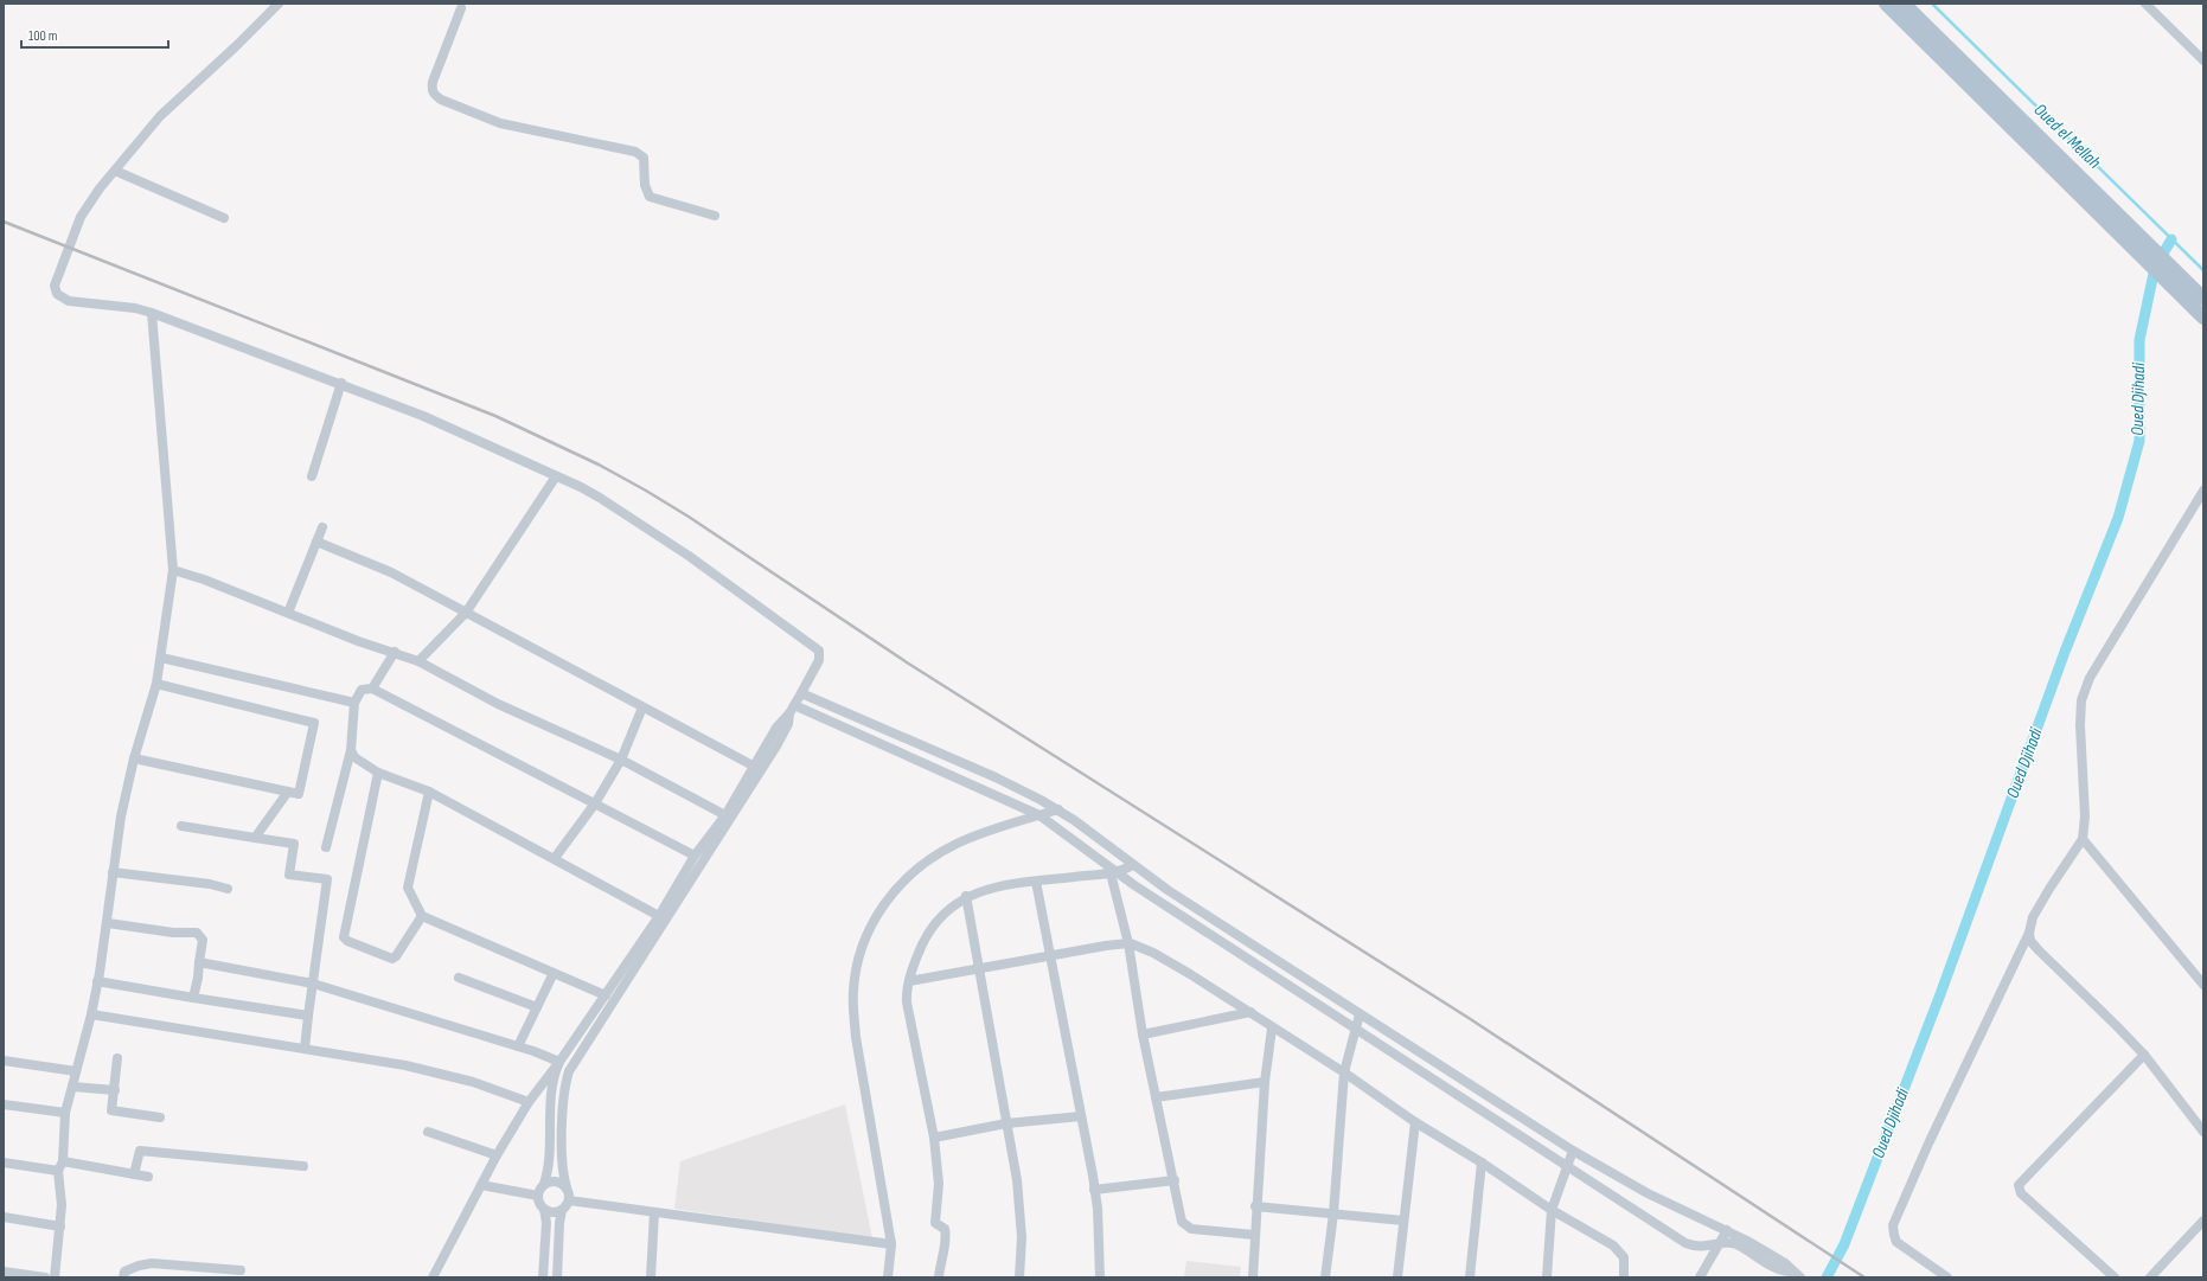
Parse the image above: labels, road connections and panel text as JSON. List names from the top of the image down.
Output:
{
  "water": ["Oued el Mellah", "Oued Djihadi"],
  "scale_bar": "100 m"
}
